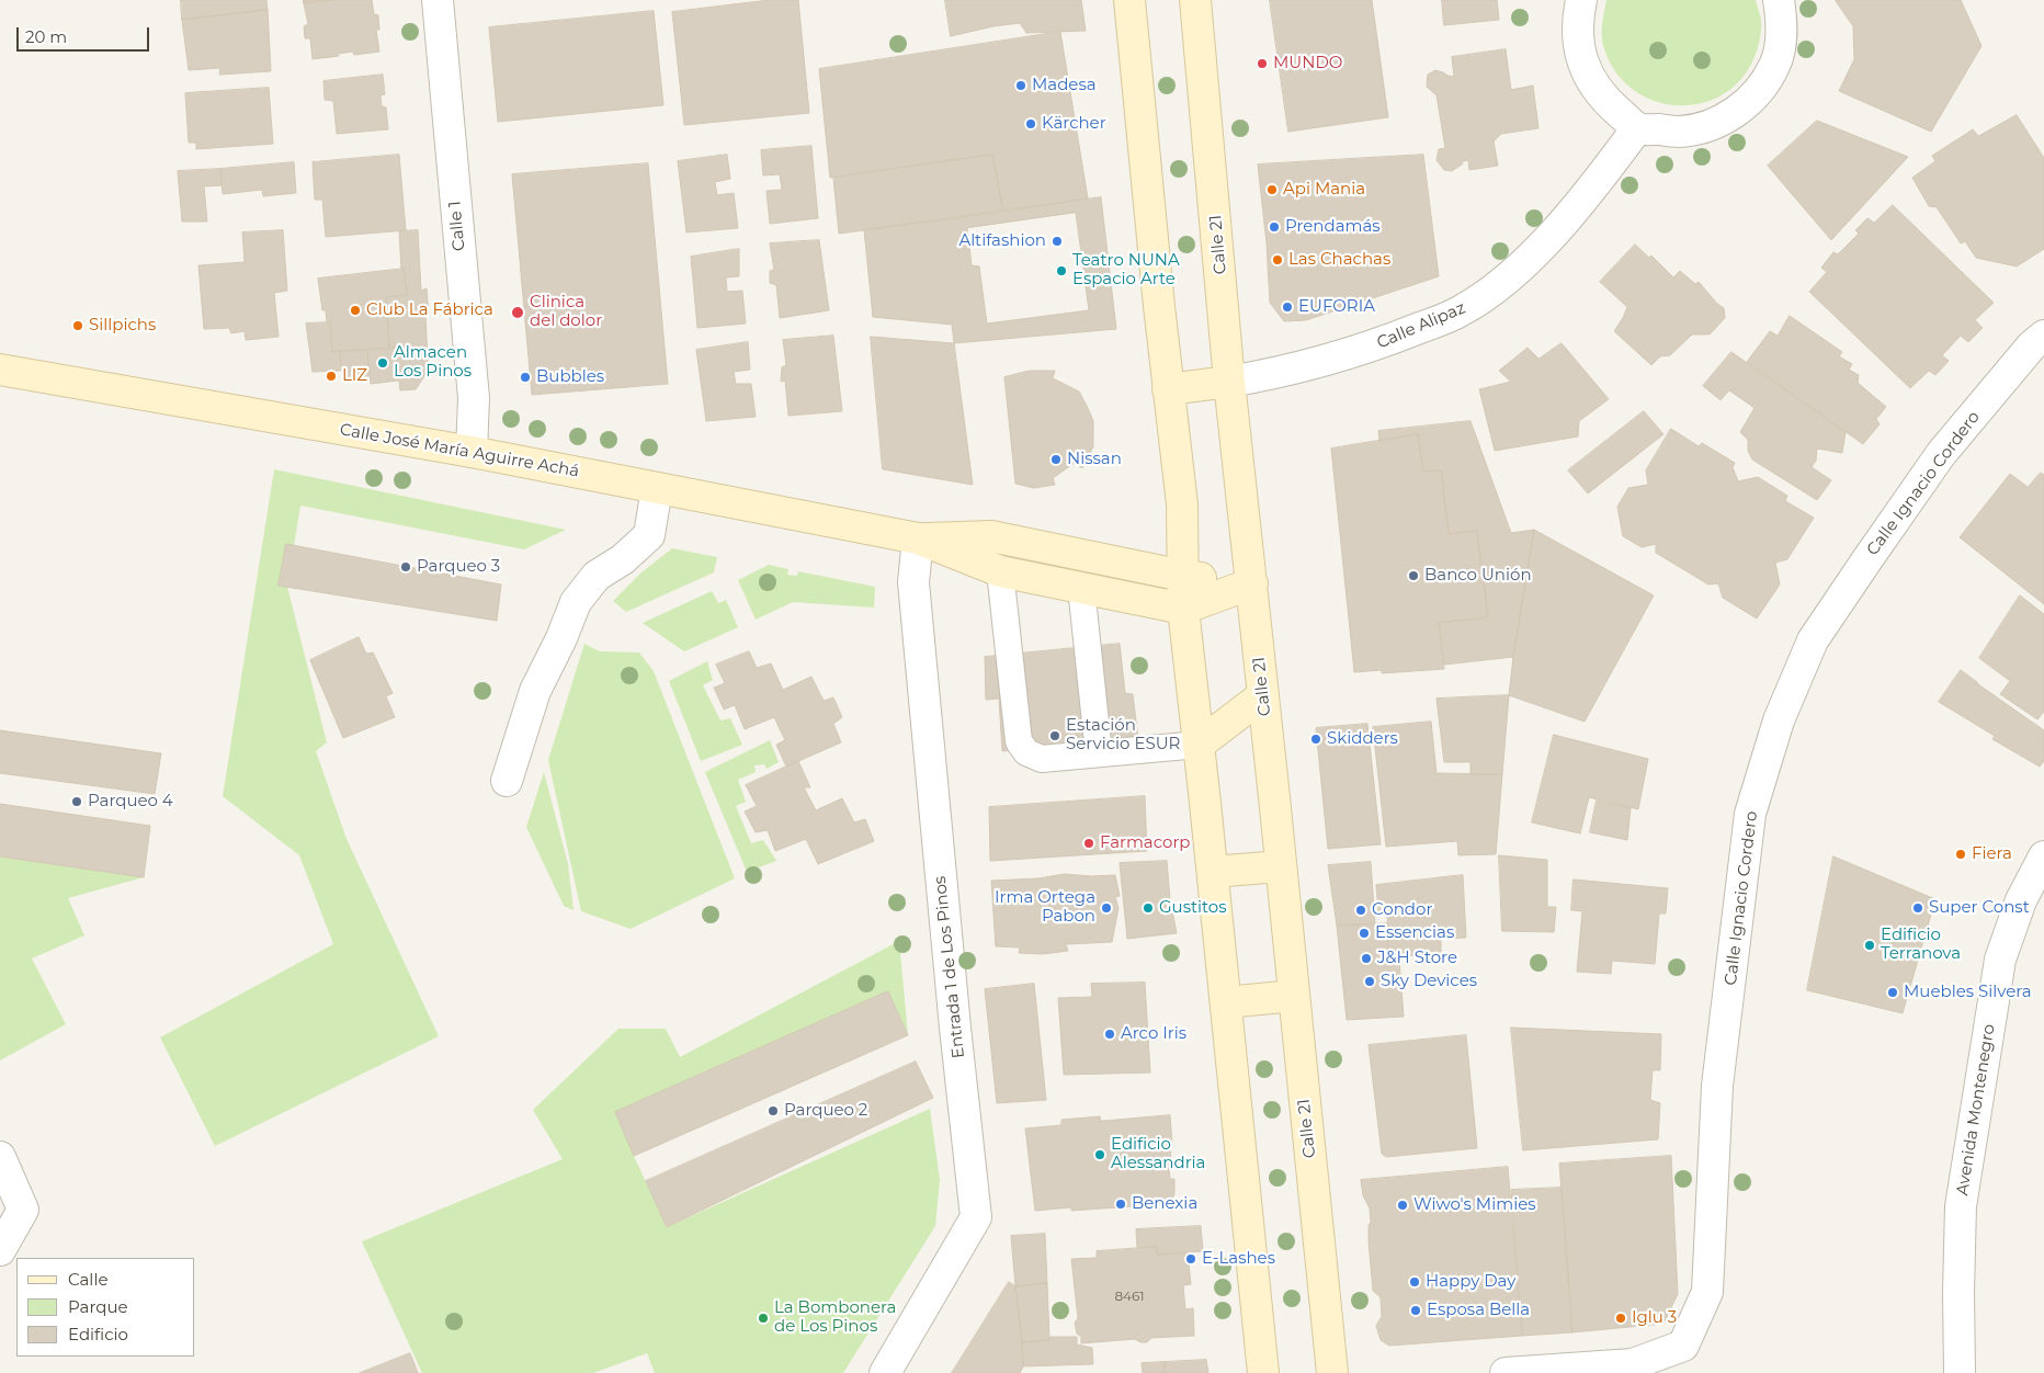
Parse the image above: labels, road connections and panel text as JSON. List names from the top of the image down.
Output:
{
  "streets": {
    "main road": ["Calle 21", "Calle José María Aguirre Achá"],
    "street": [
      "Calle 1",
      "Calle Alipaz",
      "Calle Ignacio Cordero",
      "Entrada 1 de Los Pinos",
      "Avenida Montenegro"
    ]
  },
  "crossings": [
    ["Calle 1", "Calle José María Aguirre Achá"],
    ["Calle 21", "Calle Alipaz"],
    ["Calle 21", "Calle José María Aguirre Achá"],
    ["Calle José María Aguirre Achá", "Entrada 1 de Los Pinos"]
  ],
  "places": [
    "MUNDO",
    "Madesa",
    "Kärcher",
    "Api Mania",
    "Prendamás",
    "Altifashion",
    "Las Chachas",
    "Teatro NUNA Espacio Arte",
    "EUFORIA",
    "Club La Fábrica",
    "Clinica del dolor",
    "Sillpichs",
    "Almacen Los Pinos",
    "LIZ",
    "Bubbles",
    "Nissan",
    "Parqueo 3",
    "Banco Unión",
    "Estación Servicio ESUR",
    "Skidders",
    "Parqueo 4",
    "Farmacorp",
    "Fiera",
    "Irma Ortega Pabon",
    "Gustitos",
    "Super Const",
    "Condor",
    "Essencias",
    "Edificio Terranova",
    "J&H Store",
    "Sky Devices",
    "Muebles Silvera",
    "Arco Iris",
    "Parqueo 2",
    "Edificio Alessandria",
    "Benexia",
    "Wiwo's Mimies",
    "E-Lashes",
    "Happy Day",
    "Esposa Bella",
    "La Bombonera de Los Pinos",
    "Iglu 3"
  ],
  "house_numbers": ["8461"],
  "legend": ["Calle", "Parque", "Edificio"],
  "scale_bar": "20 m"
}
